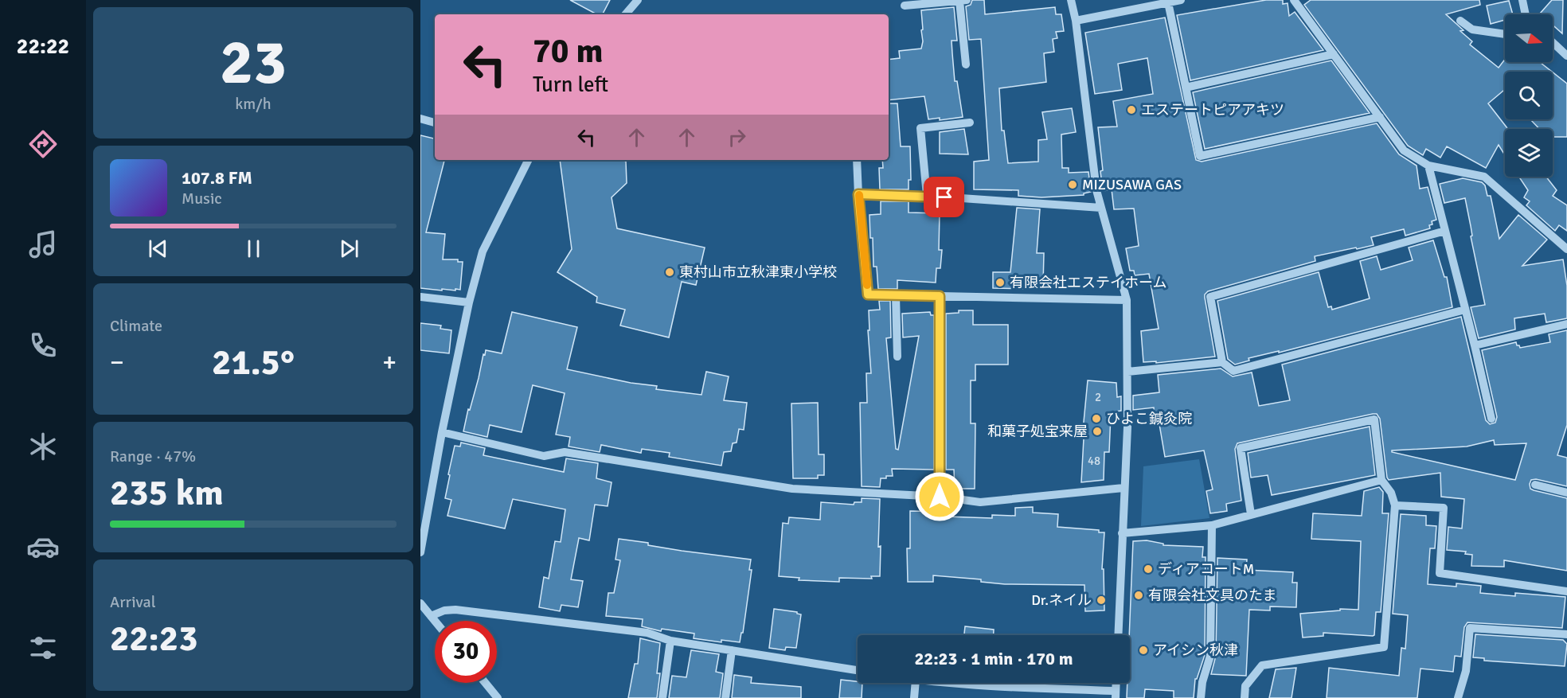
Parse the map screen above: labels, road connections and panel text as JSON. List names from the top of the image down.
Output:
{
  "places": [
    "エステートピアアキツ",
    "MIZUSAWA GAS",
    "東村山市立秋津東小学校",
    "有限会社エステイホーム",
    "ひよこ鍼灸院",
    "和菓子処宝来屋",
    "ディアコートM",
    "有限会社文具のたま",
    "Dr.ネイル",
    "アイシン秋津"
  ],
  "house_numbers": ["2", "48"],
  "north": "right",
  "page": {
    "tabs": "22:22",
    "tile": [
      ["23", "km/h"],
      "Climate",
      ["Range · 47%", "235 km"],
      ["Arrival", "22:23"]
    ],
    "turn": ["70 m", "Turn left"],
    "song": ["107.8 FM", "Music"],
    "heat": ["−", "21.5°", "+"],
    "limit": "30",
    "trip": "22:23 · 1 min · 170 m"
  }
}
